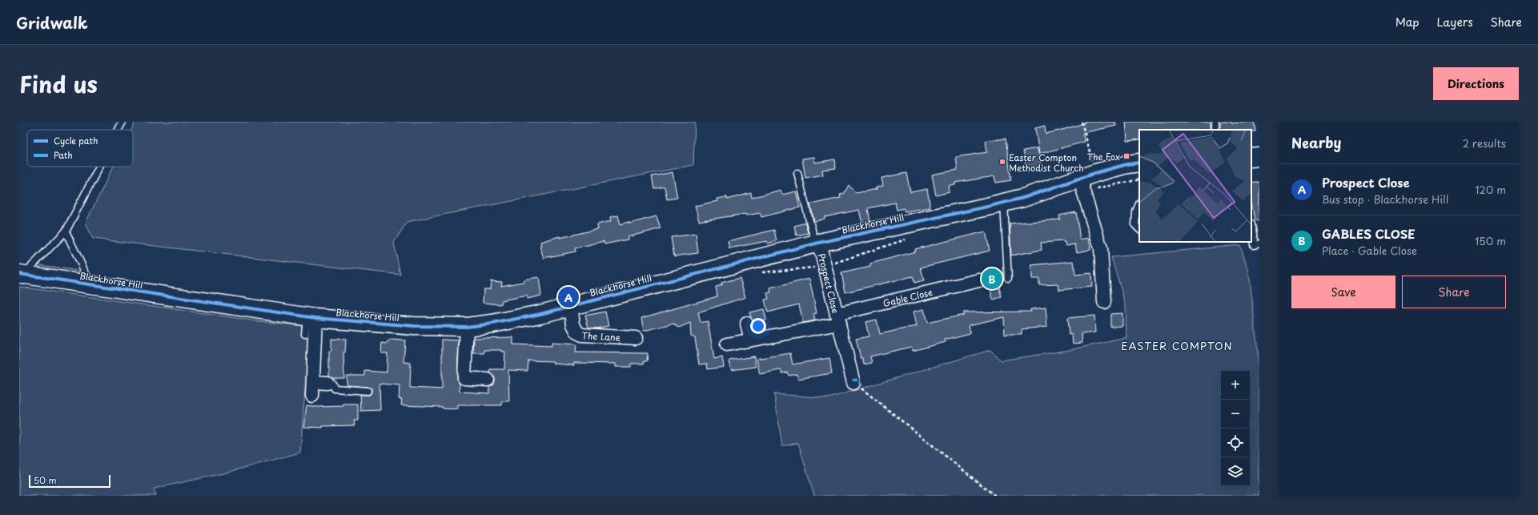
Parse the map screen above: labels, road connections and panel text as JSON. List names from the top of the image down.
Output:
{
  "streets": {
    "main road": ["Blackhorse Hill"],
    "street": ["Prospect Close", "Gable Close", "The Lane"]
  },
  "crossings": [
    ["Blackhorse Hill", "Prospect Close"],
    ["Blackhorse Hill", "The Lane"],
    ["Prospect Close", "Gable Close"]
  ],
  "districts": ["EASTER COMPTON"],
  "places": {
    "transit": ["The Fox"],
    "other": ["Easter Compton Methodist Church"]
  },
  "legend": ["Cycle path", "Path"],
  "scale_bar": "50 m",
  "page": {
    "header": "Gridwalk",
    "nav": ["Map", "Layers", "Share"],
    "title": "Find us",
    "buttons": [
      "Directions",
      ["Save", "Share"]
    ],
    "heading": ["Nearby", "2 results"],
    "list": [
      {
        "mark": "A",
        "name": "Prospect Close",
        "note": "Bus stop · Blackhorse Hill",
        "value": "120 m"
      },
      {
        "mark": "B",
        "name": "GABLES CLOSE",
        "note": "Place · Gable Close",
        "value": "150 m"
      }
    ],
    "pins": ["B", "A"],
    "map_buttons": ["+", "−"],
    "scale": "50 m"
  }
}
